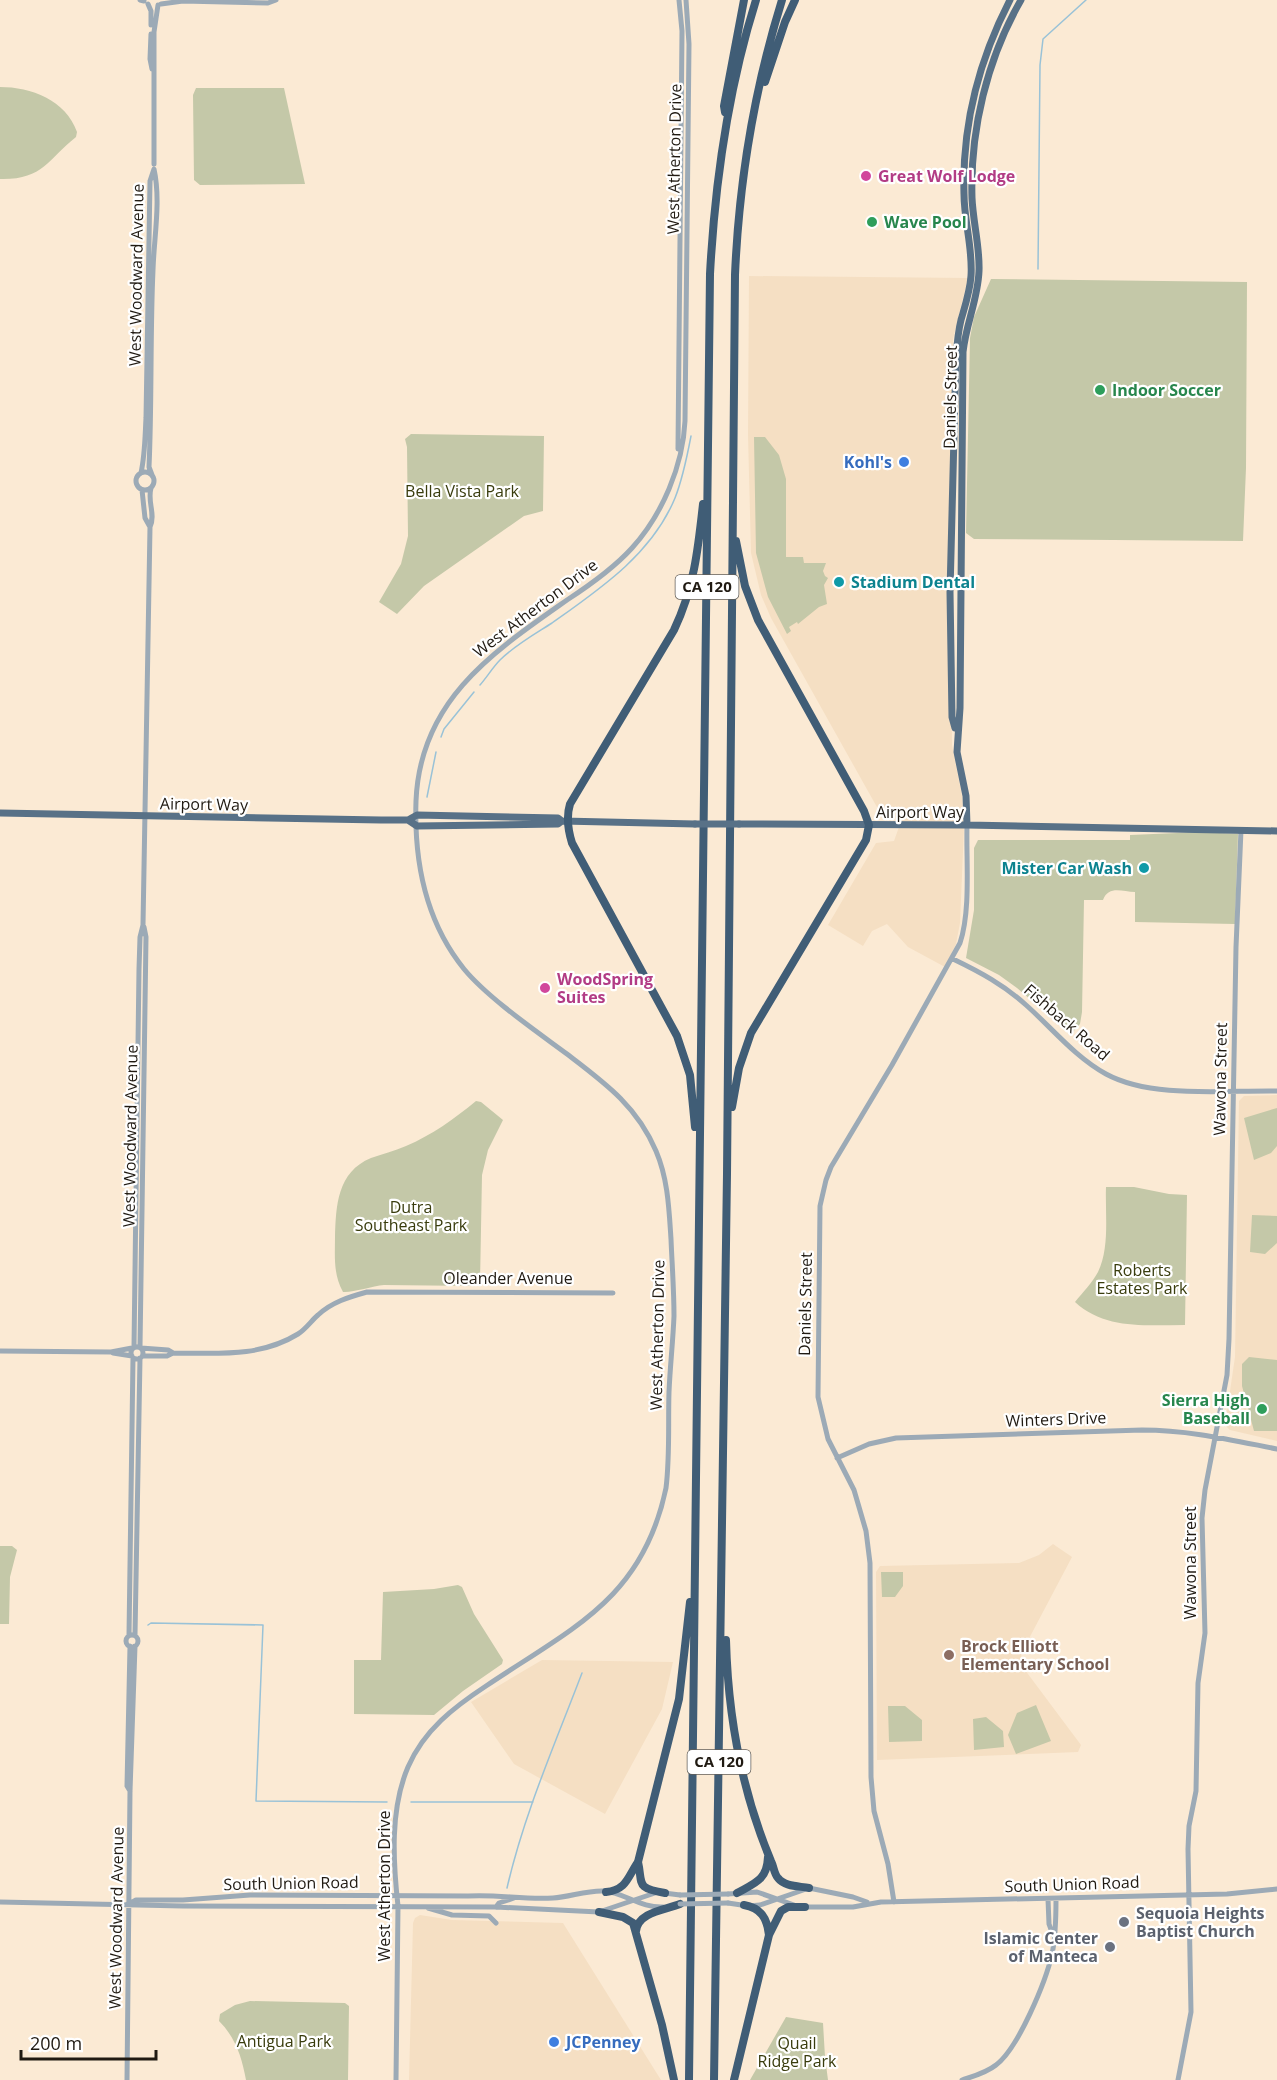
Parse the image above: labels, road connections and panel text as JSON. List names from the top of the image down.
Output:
{
  "streets": {
    "highway": ["CA 120"],
    "main road": ["Daniels Street", "Airport Way"],
    "street": [
      "West Atherton Drive",
      "West Woodward Avenue",
      "Fishback Road",
      "Wawona Street",
      "Oleander Avenue",
      "Winters Drive",
      "South Union Road"
    ]
  },
  "crossings": [
    ["West Atherton Drive", "Airport Way"],
    ["West Atherton Drive", "South Union Road"],
    ["West Woodward Avenue", "Airport Way"],
    ["West Woodward Avenue", "South Union Road"],
    ["Daniels Street", "Airport Way"],
    ["Daniels Street", "Fishback Road"],
    ["Daniels Street", "Winters Drive"],
    ["Daniels Street", "South Union Road"],
    ["Airport Way", "Wawona Street"],
    ["Fishback Road", "Wawona Street"],
    ["Wawona Street", "Winters Drive"],
    ["Wawona Street", "South Union Road"]
  ],
  "parks": [
    "Bella Vista Park",
    "Dutra Southeast Park",
    "Roberts Estates Park",
    "Antigua Park",
    "Quail Ridge Park"
  ],
  "places": [
    "Great Wolf Lodge",
    "Wave Pool",
    "Indoor Soccer",
    "Kohl's",
    "Stadium Dental",
    "Mister Car Wash",
    "WoodSpring Suites",
    "Sierra High Baseball",
    "Brock Elliott Elementary School",
    "Sequoia Heights Baptist Church",
    "Islamic Center of Manteca",
    "JCPenney"
  ],
  "scale_bar": "200 m"
}
